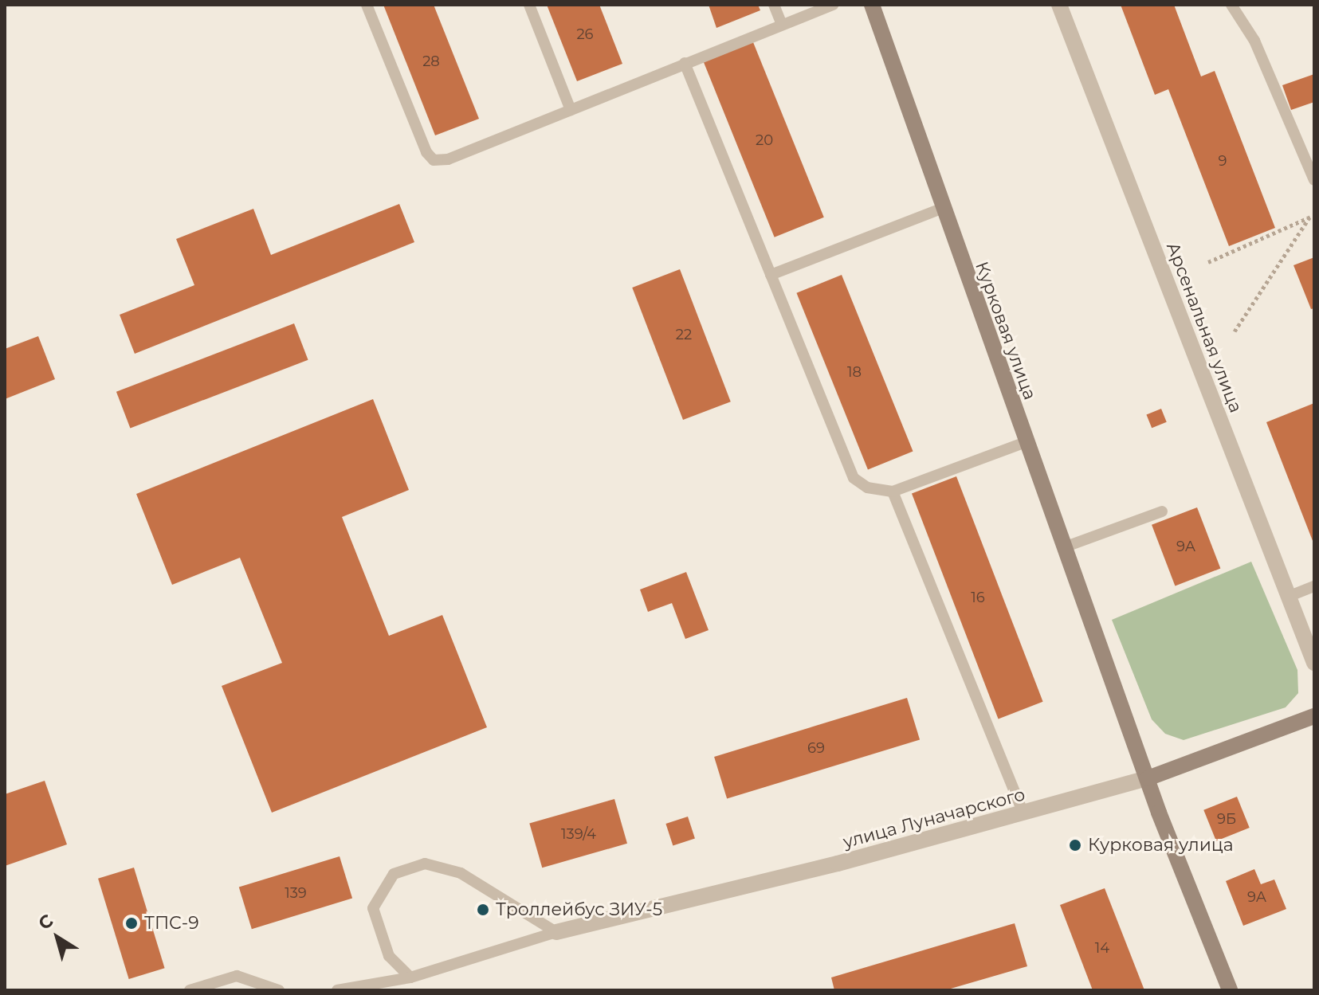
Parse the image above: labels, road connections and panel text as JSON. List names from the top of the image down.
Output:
{
  "streets": {
    "street": ["Арсенальная улица", "Курковая улица", "улица Луначарского"]
  },
  "crossings": [
    ["Курковая улица", "улица Луначарского"]
  ],
  "places": ["Курковая улица", "Троллейбус ЗИУ-5", "ТПС-9"],
  "house_numbers": [
    "26",
    "28",
    "20",
    "9",
    "22",
    "18",
    "9А",
    "16",
    "69",
    "9Б",
    "139/4",
    "139",
    "9А",
    "14"
  ],
  "north": "top left"
}
